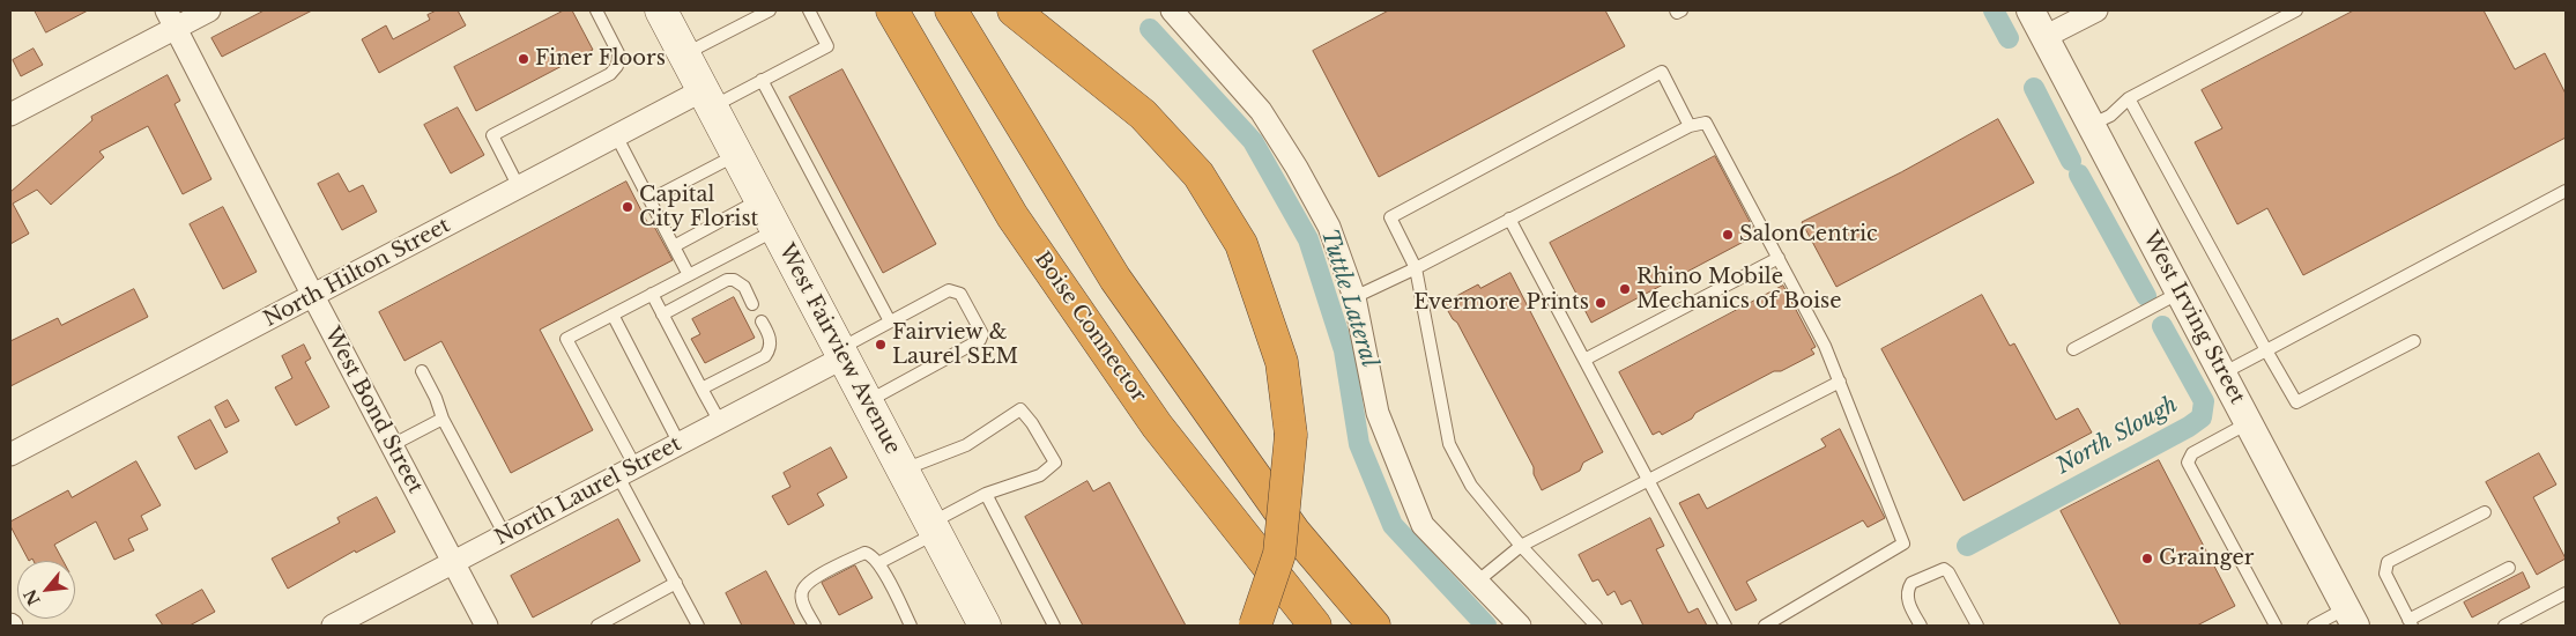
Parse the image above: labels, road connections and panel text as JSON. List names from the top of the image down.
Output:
{
  "streets": {
    "highway": ["Boise Connector"],
    "main road": ["West Fairview Avenue"],
    "street": [
      "North Hilton Street",
      "West Irving Street",
      "West Bond Street",
      "North Laurel Street"
    ]
  },
  "crossings": [
    ["North Hilton Street", "West Fairview Avenue"],
    ["North Hilton Street", "West Bond Street"],
    ["West Fairview Avenue", "North Laurel Street"],
    ["West Bond Street", "North Laurel Street"]
  ],
  "water": ["Tuttle Lateral", "North Slough"],
  "places": [
    "Finer Floors",
    "Capital City Florist",
    "SalonCentric",
    "Rhino Mobile Mechanics of Boise",
    "Evermore Prints",
    "Fairview & Laurel SEM",
    "Grainger"
  ],
  "north": "bottom left"
}
